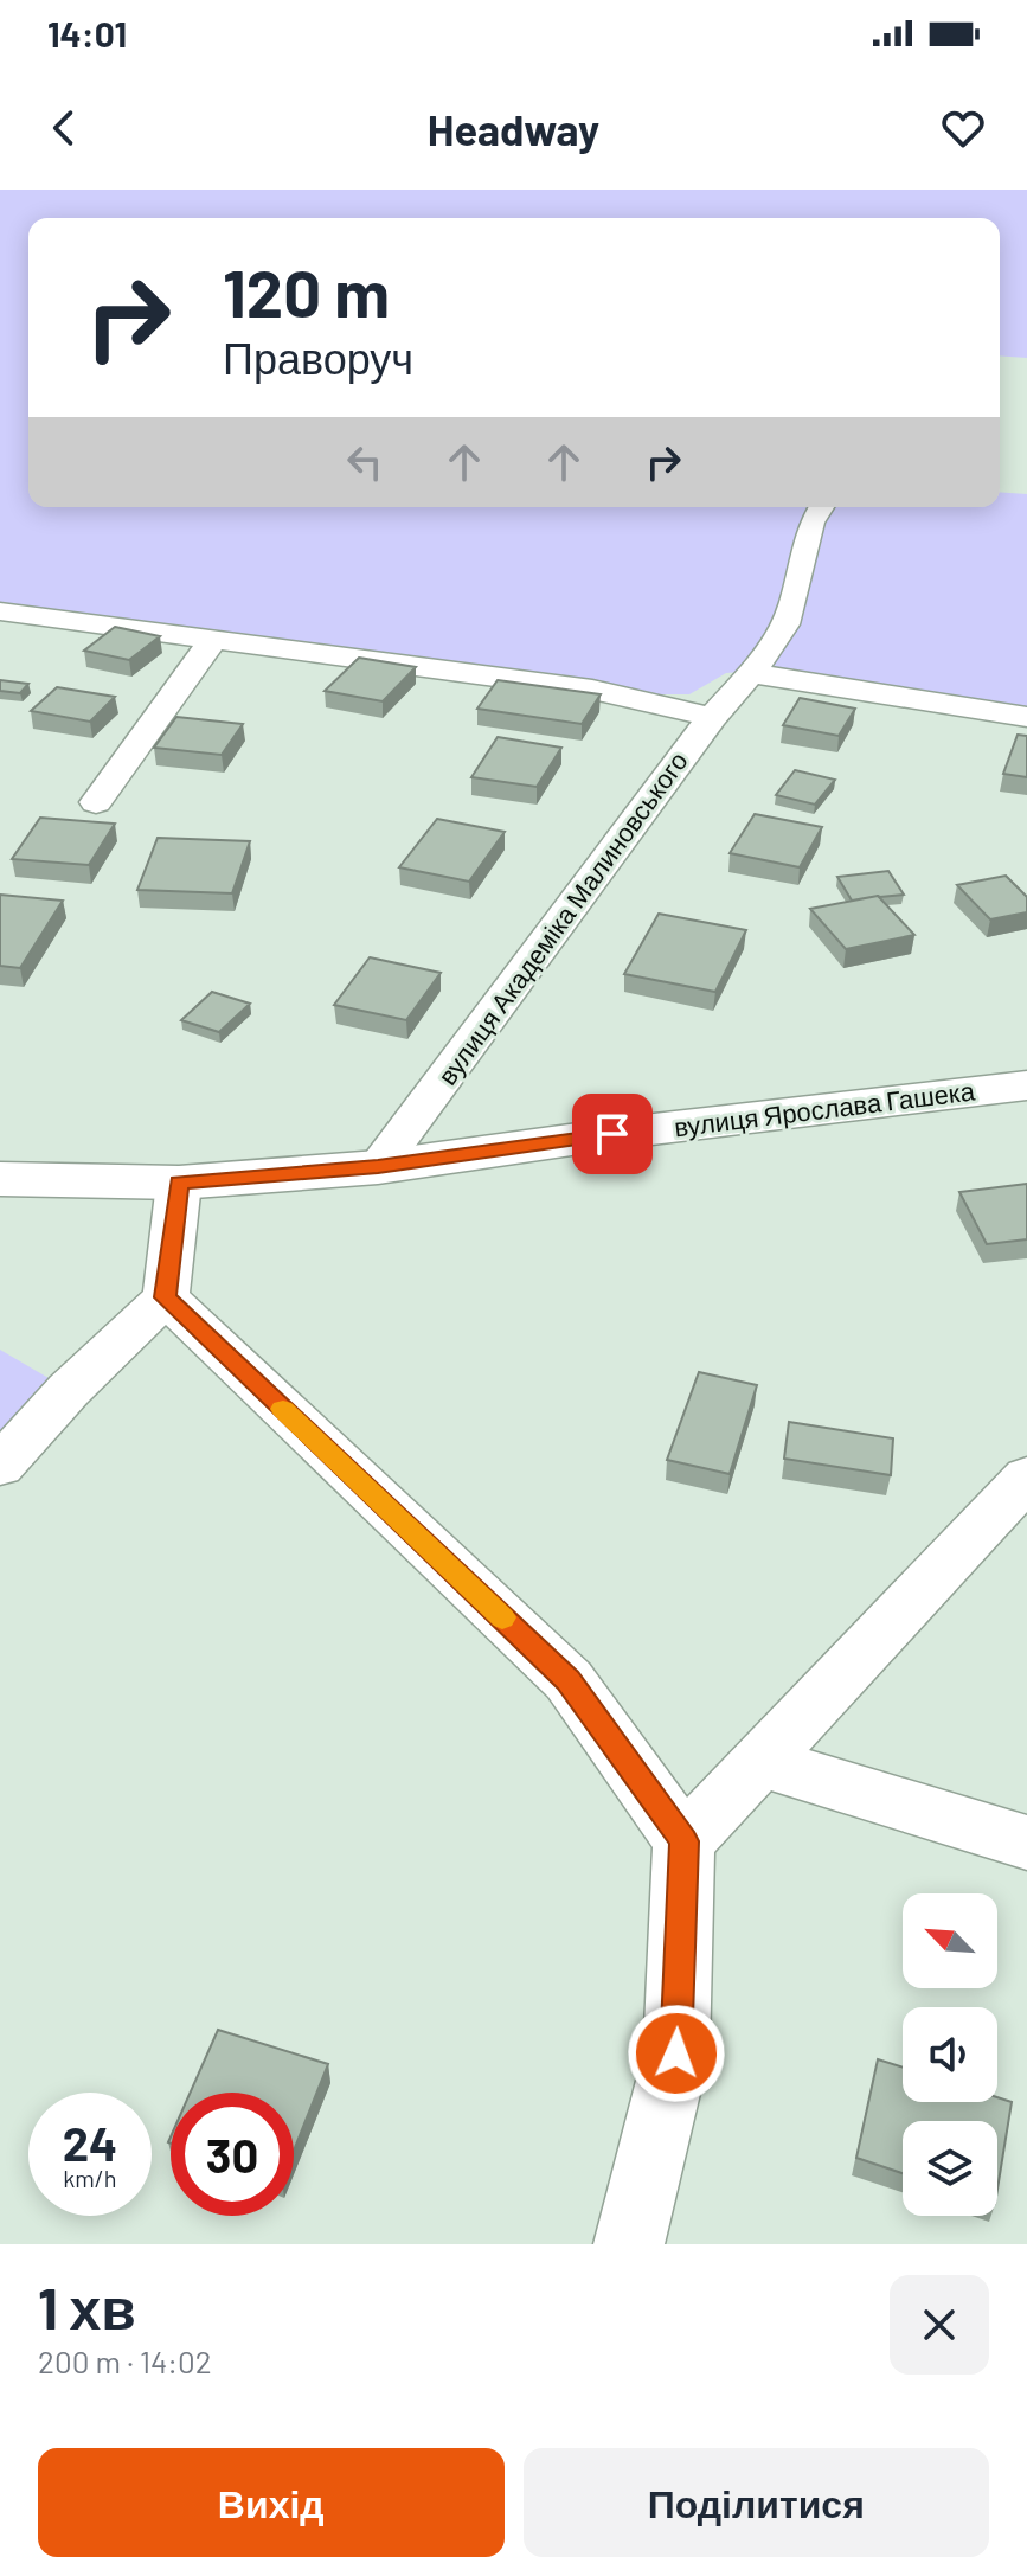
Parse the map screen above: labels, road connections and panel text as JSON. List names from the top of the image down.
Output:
{
  "streets": {
    "main road": ["вулиця Ярослава Гашека"],
    "street": ["вулиця Академіка Малиновського"]
  },
  "crossings": [
    ["вулиця Академіка Малиновського", "вулиця Ярослава Гашека"]
  ],
  "north": "top left",
  "page": {
    "status": "14:01",
    "header": "Headway",
    "turn": ["120 m", "Праворуч"],
    "speed": "24 km/h",
    "limit": "30",
    "heading": ["1 хв", "200 m · 14:02"],
    "buttons": ["Вихід", "Поділитися"]
  }
}
